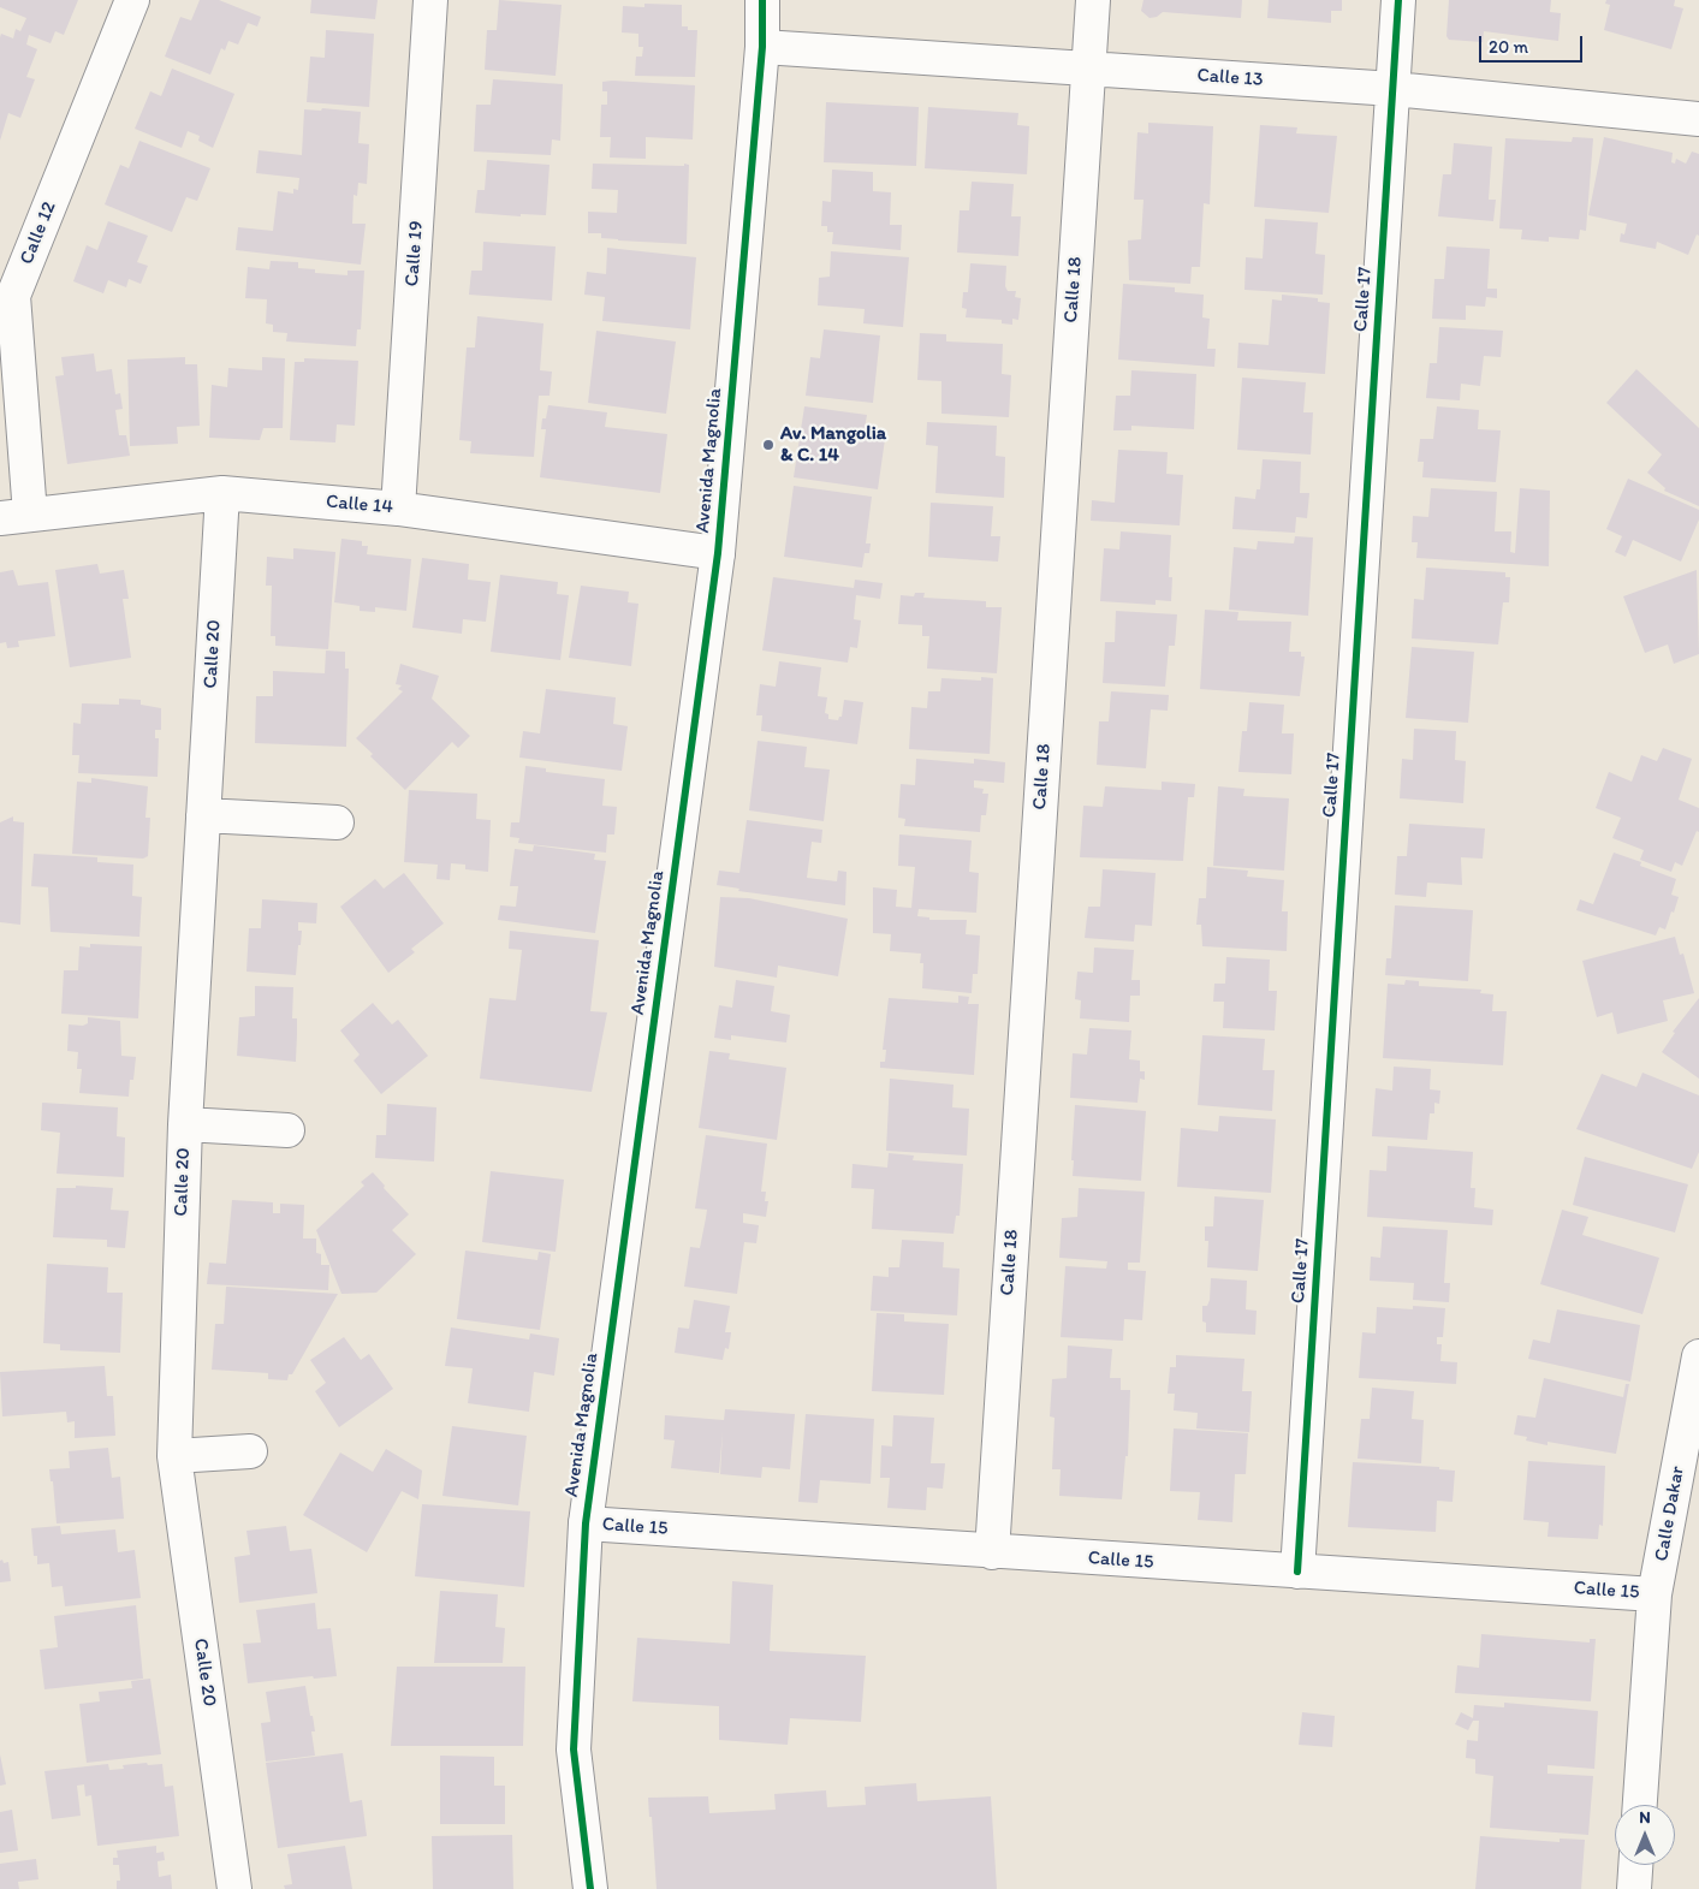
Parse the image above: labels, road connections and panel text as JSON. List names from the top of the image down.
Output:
{
  "streets": {
    "street": [
      "Calle 13",
      "Calle 12",
      "Calle 19",
      "Calle 18",
      "Calle 17",
      "Avenida Magnolia",
      "Calle 14",
      "Calle 20",
      "Calle Dakar",
      "Calle 15"
    ]
  },
  "crossings": [
    ["Calle 13", "Calle 18"],
    ["Calle 13", "Calle 17"],
    ["Calle 13", "Avenida Magnolia"],
    ["Calle 12", "Calle 14"],
    ["Calle 19", "Calle 14"],
    ["Calle 18", "Calle 15"],
    ["Calle 17", "Calle 15"],
    ["Avenida Magnolia", "Calle 14"],
    ["Avenida Magnolia", "Calle 15"],
    ["Calle 14", "Calle 20"],
    ["Calle Dakar", "Calle 15"]
  ],
  "places": ["Av. Mangolia & C. 14"],
  "scale_bar": "20 m",
  "north": "top"
}
